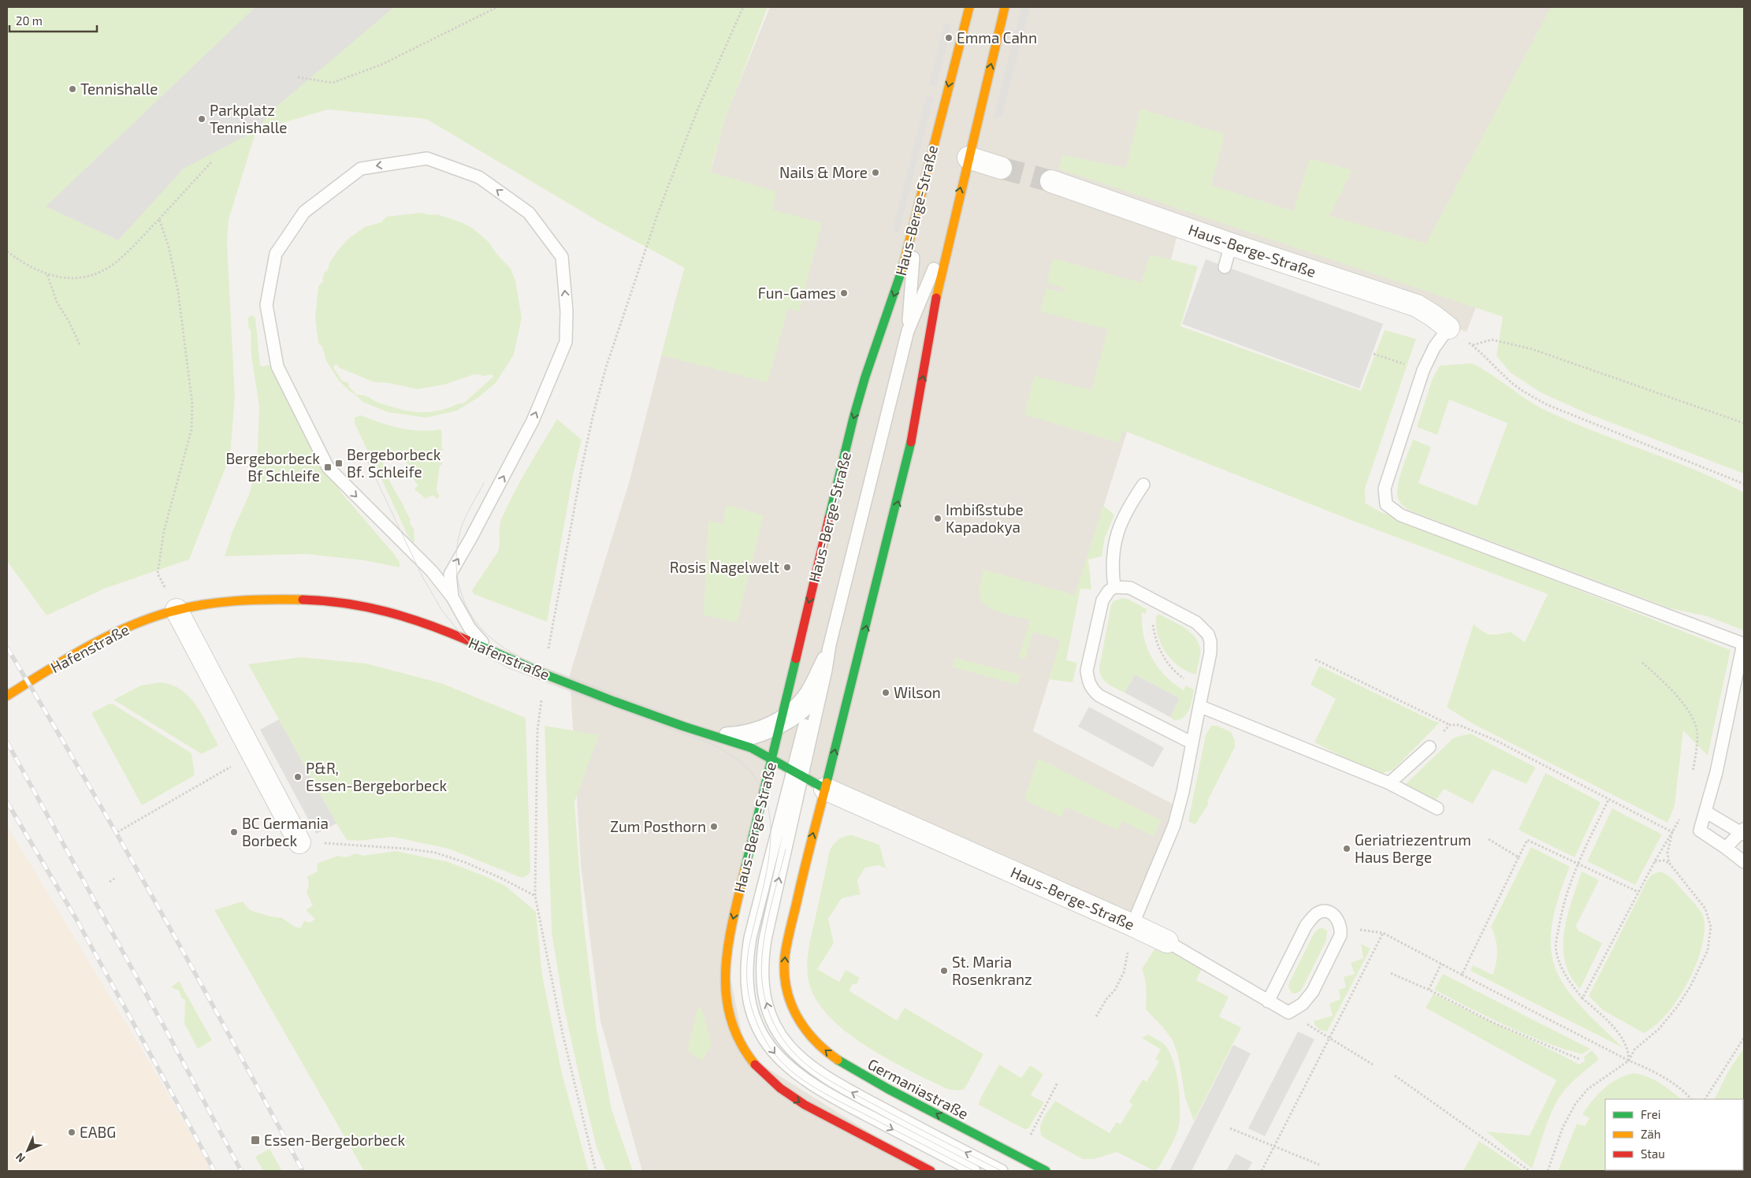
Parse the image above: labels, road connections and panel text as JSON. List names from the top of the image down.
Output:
{
  "streets": {
    "main road": ["Haus-Berge-Straße", "Hafenstraße", "Germaniastraße"]
  },
  "crossings": [
    ["Haus-Berge-Straße", "Hafenstraße"],
    ["Haus-Berge-Straße", "Germaniastraße"],
    ["Hafenstraße", "Germaniastraße"]
  ],
  "one_way": ["Germaniastraße"],
  "places": {
    "other": [
      "Emma Cahn",
      "Tennishalle",
      "Parkplatz Tennishalle",
      "Nails & More",
      "Fun-Games",
      "Imbißstube Kapadokya",
      "Rosis Nagelwelt",
      "Wilson",
      "P&R, Essen-Bergeborbeck",
      "Zum Posthorn",
      "BC Germania Borbeck",
      "Geriatriezentrum Haus Berge",
      "St. Maria Rosenkranz",
      "EABG"
    ],
    "transit": ["Bergeborbeck Bf. Schleife", "Bergeborbeck Bf Schleife", "Essen-Bergeborbeck"]
  },
  "legend": ["Frei", "Zäh", "Stau"],
  "scale_bar": "20 m",
  "north": "bottom left"
}
